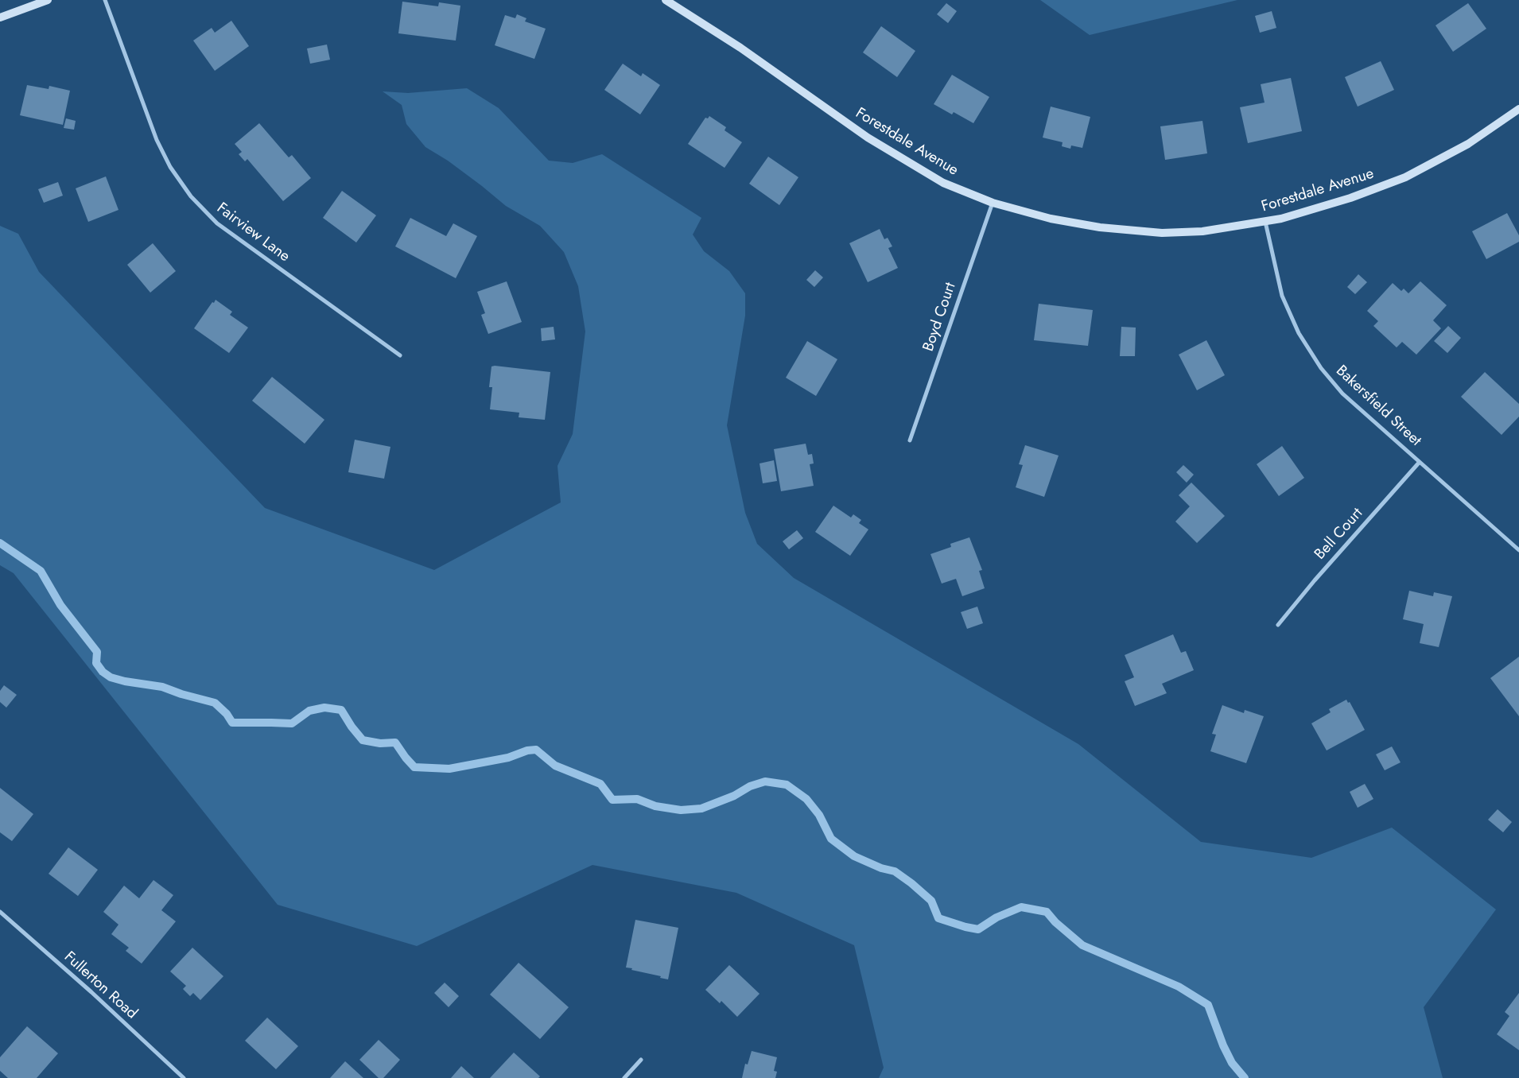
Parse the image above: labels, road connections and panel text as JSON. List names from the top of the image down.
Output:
{
  "streets": {
    "street": [
      "Forestdale Avenue",
      "Fairview Lane",
      "Boyd Court",
      "Bakersfield Street",
      "Bell Court",
      "Fullerton Road"
    ]
  },
  "crossings": [
    ["Forestdale Avenue", "Boyd Court"],
    ["Forestdale Avenue", "Bakersfield Street"],
    ["Bakersfield Street", "Bell Court"]
  ]
}
